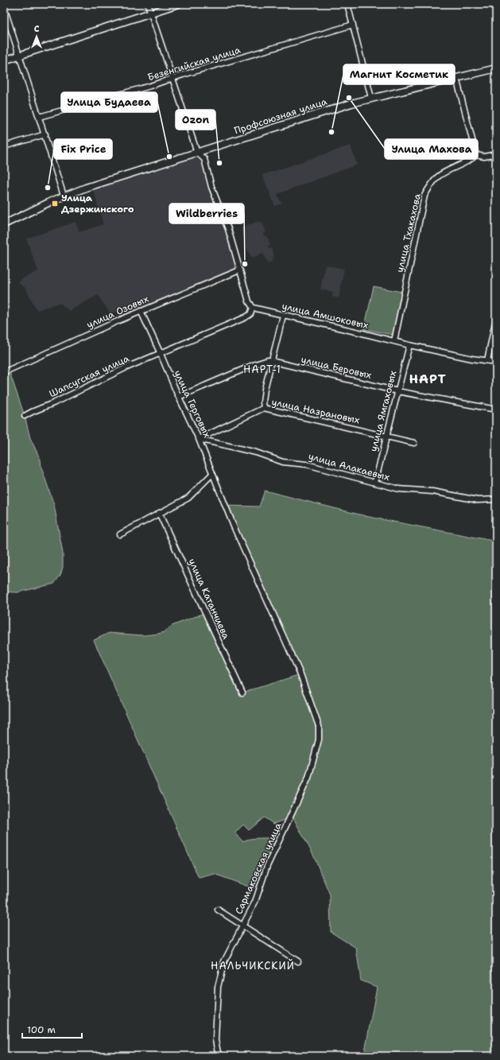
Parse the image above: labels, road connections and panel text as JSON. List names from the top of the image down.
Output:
{
  "streets": {
    "street": [
      "Безенгийская улица",
      "Профсоюзная улица",
      "улица Тхакахова",
      "улица Озовых",
      "улица Амшоковых",
      "улица Беровых",
      "Шапсугская улица",
      "улица Герговых",
      "улица Назрановых",
      "улица Ямгаховых",
      "улица Алакаевых",
      "улица Катанчиева",
      "Сармаковская улица"
    ]
  },
  "crossings": [
    ["улица Тхакахова", "улица Амшоковых"],
    ["улица Озовых", "улица Герговых"],
    ["улица Амшоковых", "улица Ямгаховых"],
    ["улица Беровых", "улица Герговых"],
    ["улица Беровых", "улица Ямгаховых"],
    ["Шапсугская улица", "улица Герговых"],
    ["улица Герговых", "улица Назрановых"],
    ["улица Герговых", "улица Алакаевых"],
    ["улица Герговых", "Сармаковская улица"],
    ["улица Назрановых", "улица Ямгаховых"],
    ["улица Назрановых", "улица Алакаевых"],
    ["улица Ямгаховых", "улица Алакаевых"]
  ],
  "districts": ["НАРТ-1", "НАРТ", "НАЛЬЧИКСКИЙ"],
  "places": {
    "other": [
      "Улица Махова",
      "Магнит Косметик",
      "Улица Будаева",
      "Ozon",
      "Fix Price",
      "Wildberries"
    ],
    "transit": ["Улица Дзержинского"]
  },
  "scale_bar": "100 m",
  "north": "top"
}
